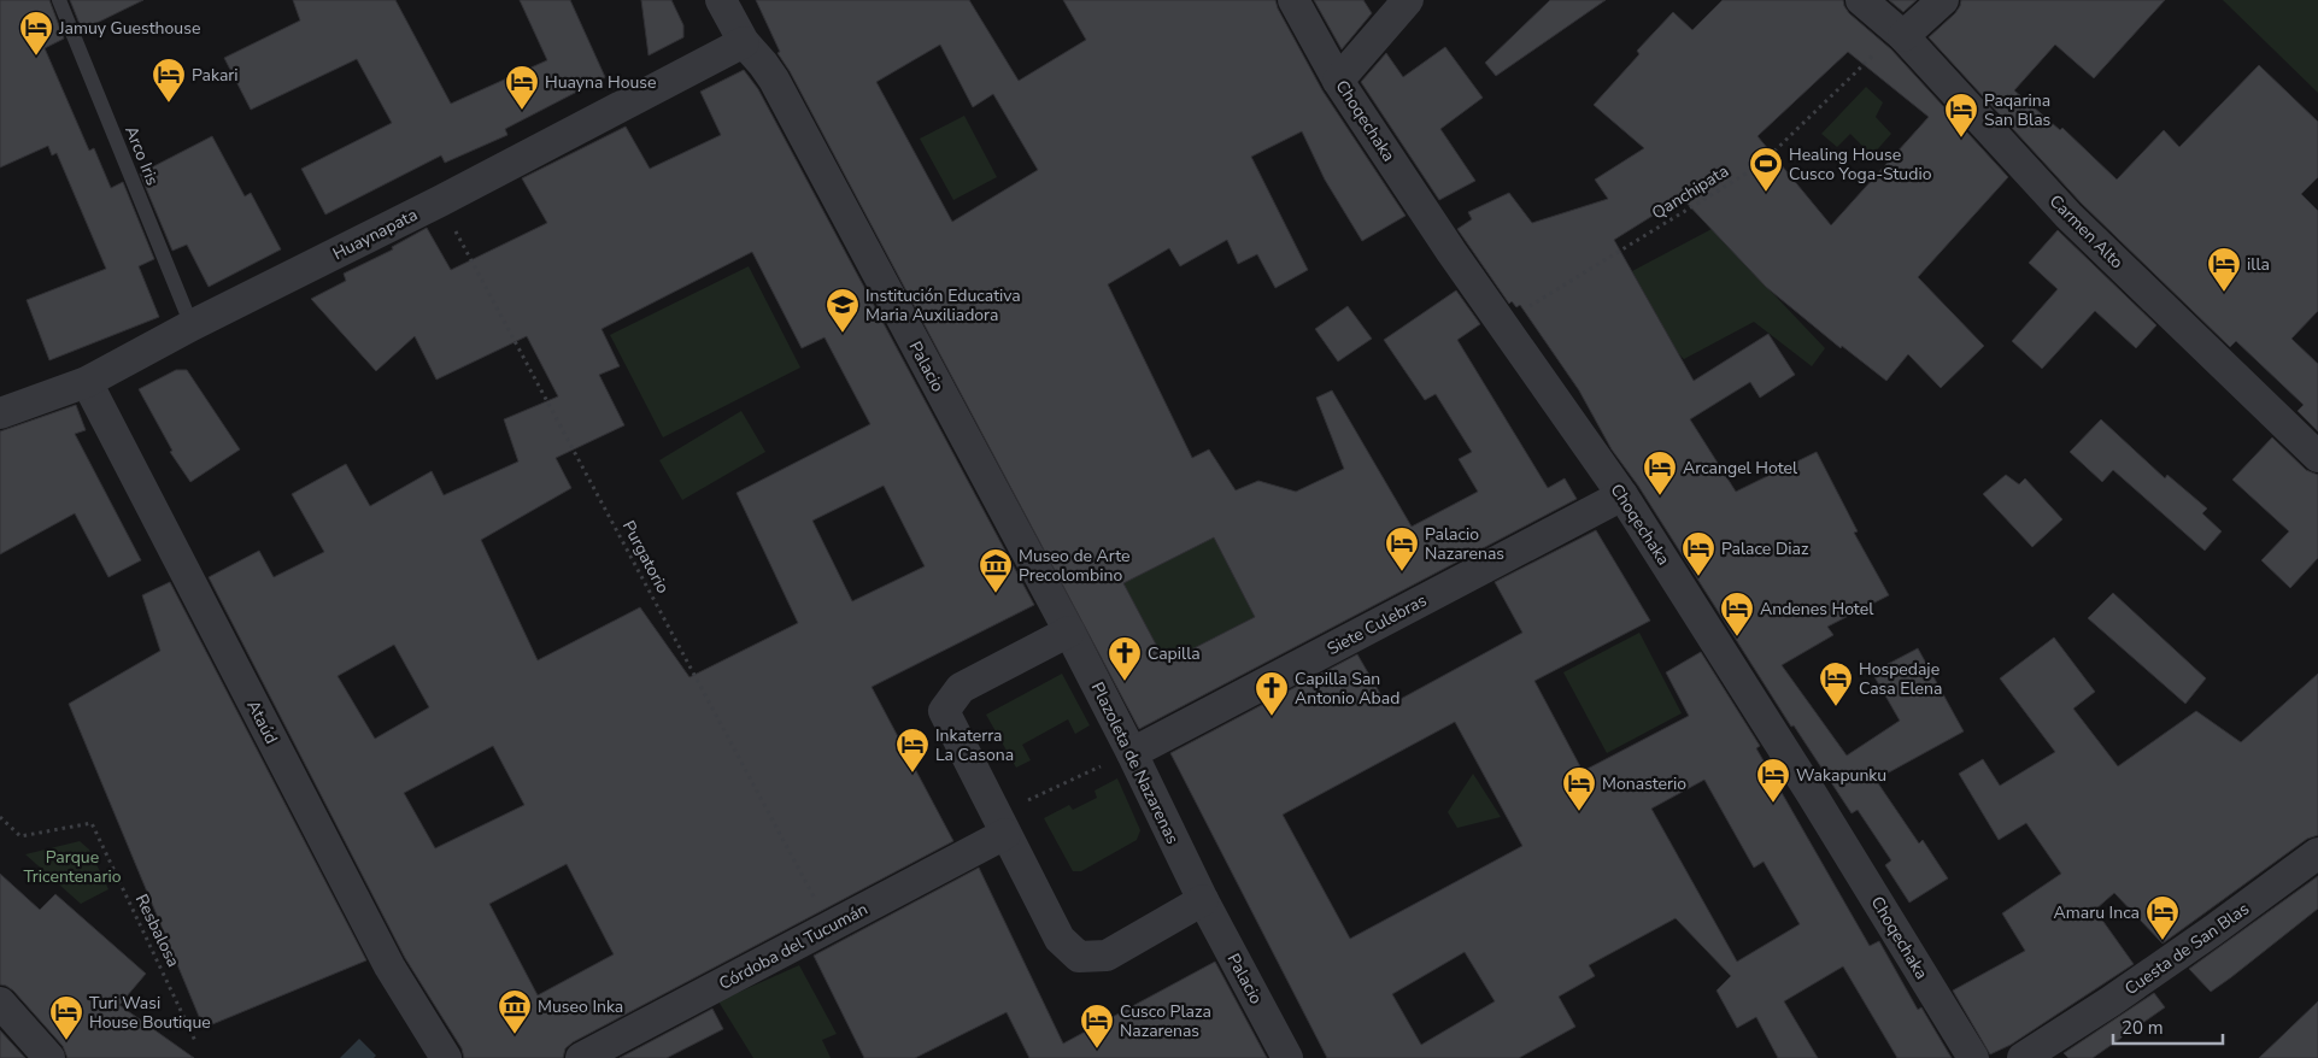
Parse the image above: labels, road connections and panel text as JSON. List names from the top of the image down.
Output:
{
  "streets": {
    "street": [
      "Choqechaka",
      "Carmen Alto",
      "Huaynapata",
      "Palacio",
      "Siete Culebras",
      "Ataúd",
      "Plazoleta de Nazarenas",
      "Córdoba del Tucumán",
      "Cuesta de San Blas"
    ],
    "lane": ["Arco Iris"],
    "path": ["Qanchipata", "Purgatorio", "Resbalosa"]
  },
  "crossings": [
    ["Choqechaka", "Qanchipata"],
    ["Choqechaka", "Siete Culebras"],
    ["Arco Iris", "Huaynapata"],
    ["Qanchipata", "Carmen Alto"],
    ["Huaynapata", "Palacio"],
    ["Huaynapata", "Purgatorio"],
    ["Huaynapata", "Ataúd"],
    ["Palacio", "Plazoleta de Nazarenas"],
    ["Purgatorio", "Córdoba del Tucumán"],
    ["Siete Culebras", "Plazoleta de Nazarenas"]
  ],
  "parks": ["Parque Tricentenario"],
  "places": {
    "hotel": [
      "Jamuy Guesthouse",
      "Pakari",
      "Huayna House",
      "Paqarina San Blas",
      "illa",
      "Arcangel Hotel",
      "Palacio Nazarenas",
      "Palace Diaz",
      "Andenes Hotel",
      "Hospedaje Casa Elena",
      "Inkaterra La Casona",
      "Wakapunku",
      "Monasterio",
      "Amaru Inca",
      "Turi Wasi House Boutique",
      "Cusco Plaza Nazarenas"
    ],
    "sports": ["Healing House Cusco Yoga-Studio"],
    "school or university": ["Institución Educativa Maria Auxiliadora"],
    "museum": ["Museo de Arte Precolombino", "Museo Inka"],
    "church": ["Capilla", "Capilla San Antonio Abad"]
  },
  "scale_bar": "20 m"
}
